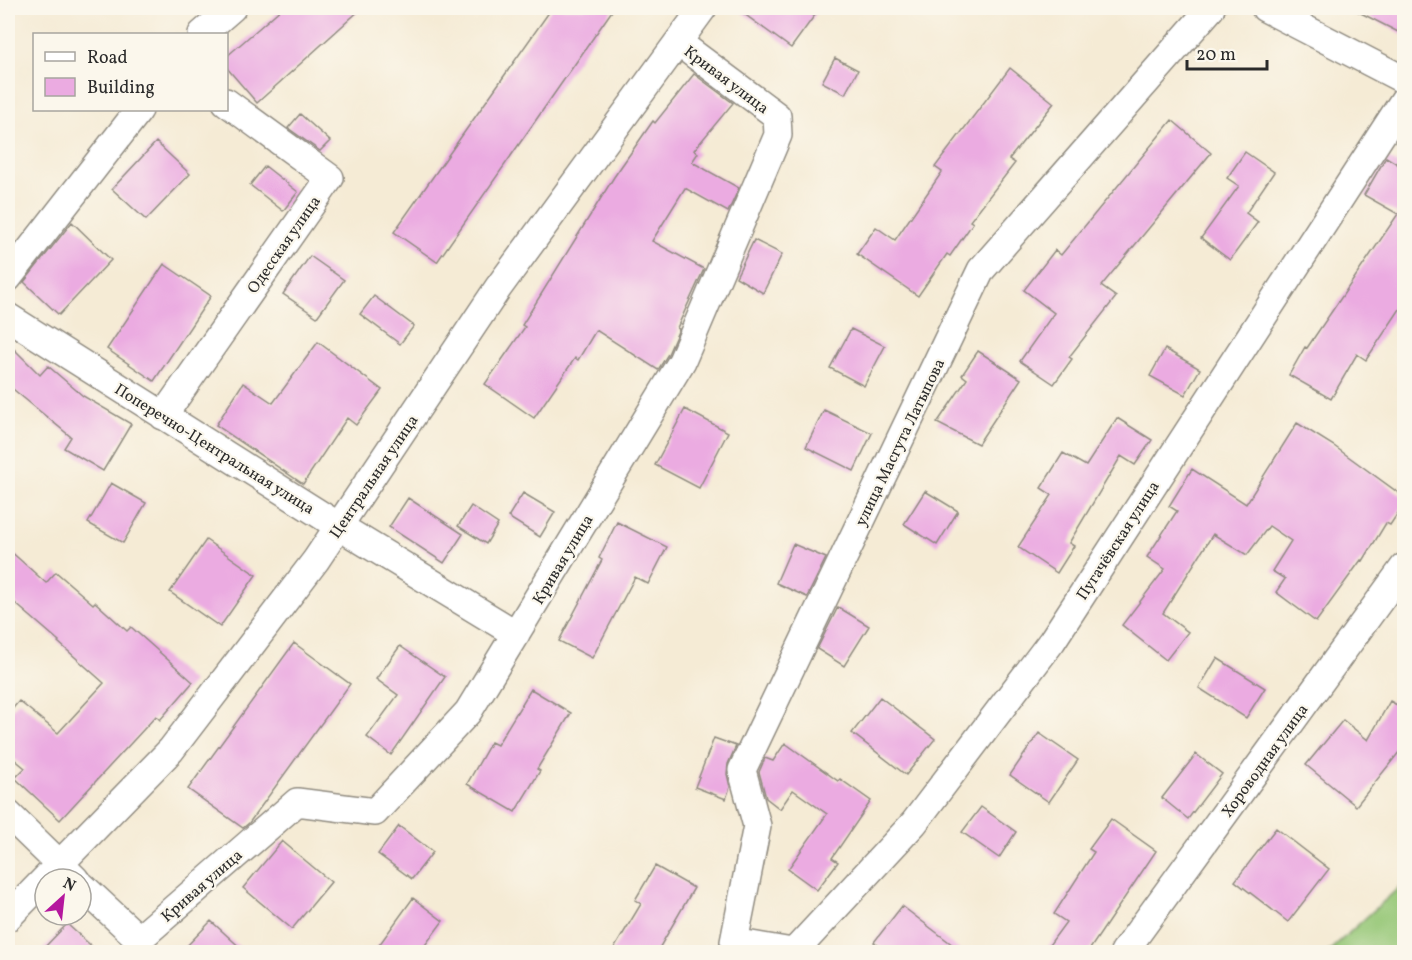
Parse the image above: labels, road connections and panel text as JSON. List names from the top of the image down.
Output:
{
  "streets": {
    "street": [
      "Кривая улица",
      "Одесская улица",
      "улица Масгута Латыпова",
      "Поперечно-Центральная улица",
      "Центральная улица",
      "Пугачёвская улица",
      "Хороводная улица"
    ]
  },
  "crossings": [
    ["Кривая улица", "Поперечно-Центральная улица"],
    ["Кривая улица", "Центральная улица"],
    ["Одесская улица", "Поперечно-Центральная улица"],
    ["Поперечно-Центральная улица", "Центральная улица"]
  ],
  "legend": ["Road", "Building"],
  "scale_bar": "20 m",
  "north": "top right"
}
